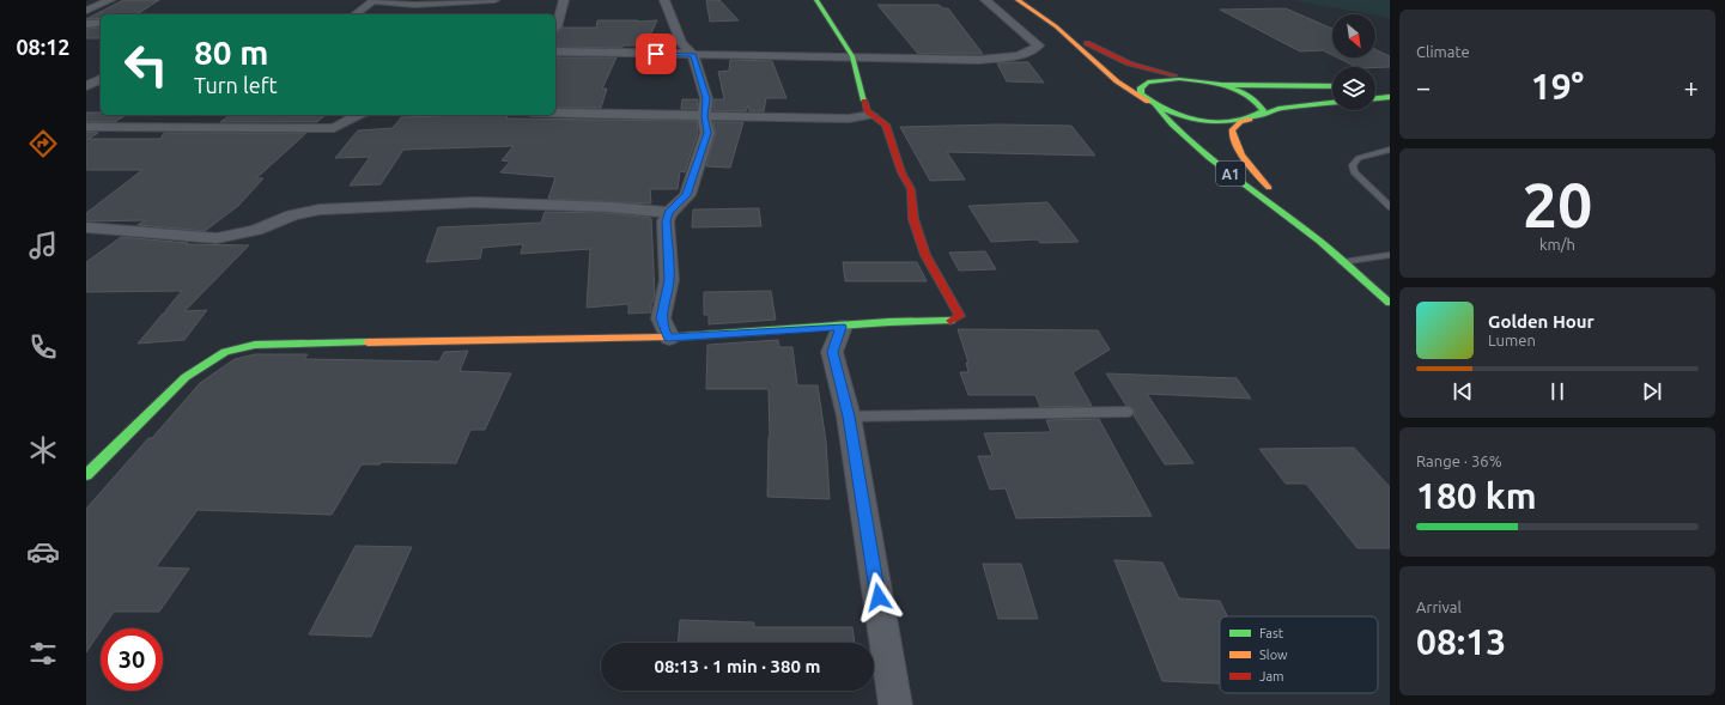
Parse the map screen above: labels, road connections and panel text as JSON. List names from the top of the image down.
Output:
{
  "streets": {
    "main road": ["A1"]
  },
  "legend": ["Fast", "Slow", "Jam"],
  "north": "bottom right",
  "page": {
    "tabs": "08:12",
    "tile": [
      "Climate",
      ["20", "km/h"],
      ["Range · 36%", "180 km"],
      ["Arrival", "08:13"]
    ],
    "turn": ["80 m", "Turn left"],
    "heat": ["−", "19°", "+"],
    "song": ["Golden Hour", "Lumen"],
    "limit": "30",
    "trip": "08:13 · 1 min · 380 m"
  }
}
